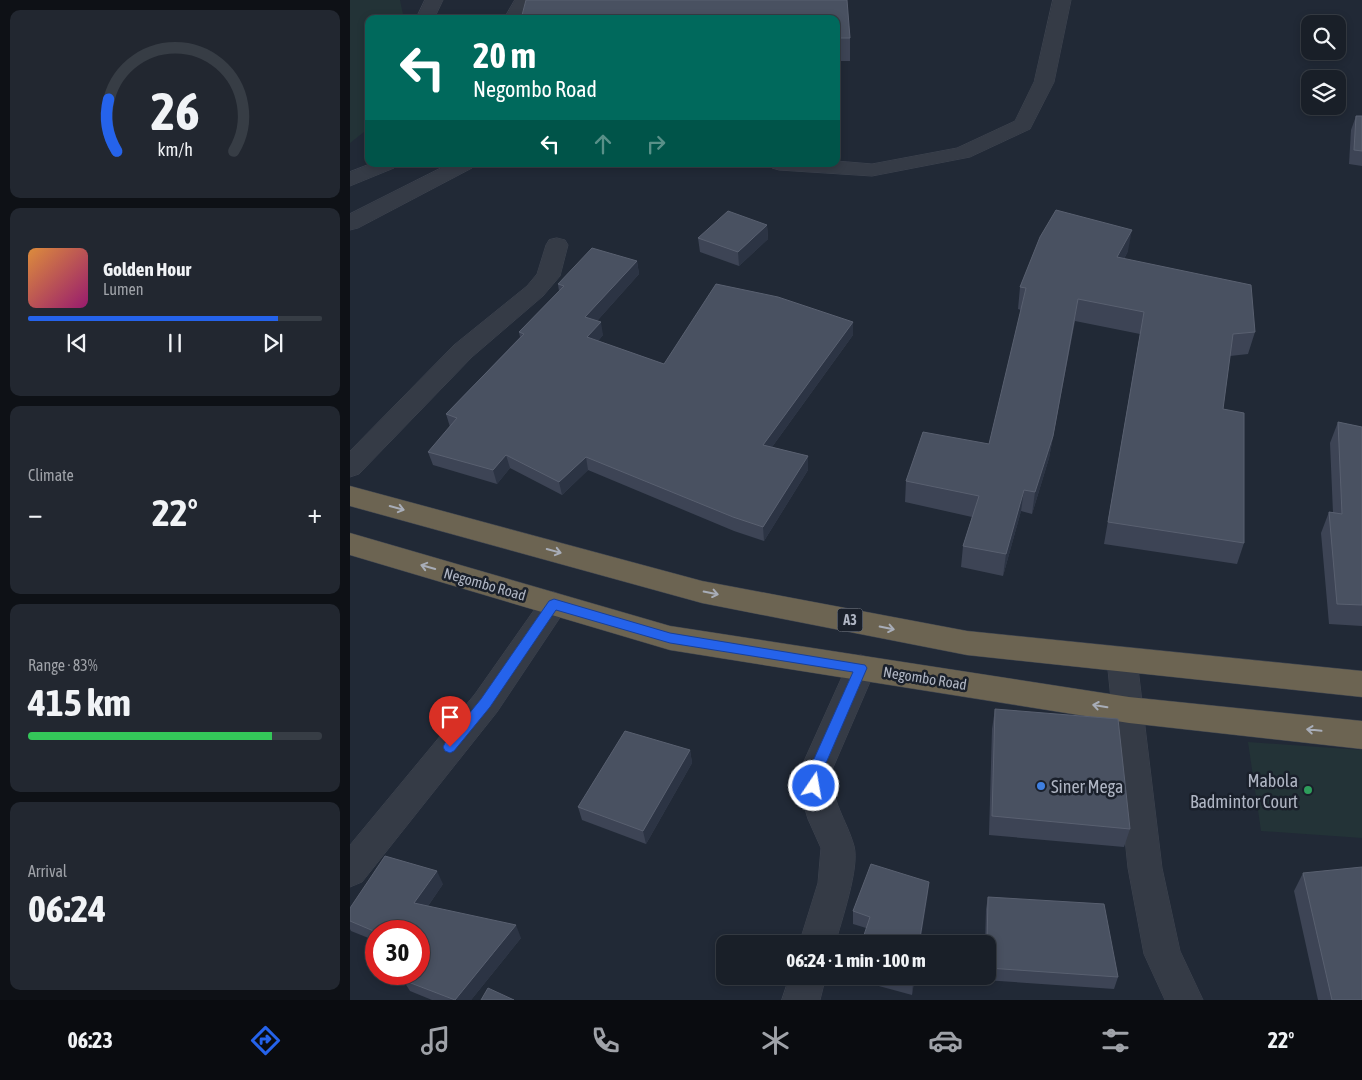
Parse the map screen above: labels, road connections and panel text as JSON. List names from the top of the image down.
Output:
{
  "streets": {
    "highway": ["Negombo Road", "A3"]
  },
  "places": ["Siner Mega", "Mabola Badmintor Court"],
  "page": {
    "turn": ["20 m", "Negombo Road"],
    "song": ["Golden Hour", "Lumen"],
    "tile": [
      "Climate",
      ["Range · 83%", "415 km"],
      ["Arrival", "06:24"]
    ],
    "heat": ["−", "22°", "+"],
    "limit": "30",
    "trip": "06:24 · 1 min · 100 m",
    "tabs": ["06:23", "22°"],
    "gauge": ["26", "km/h"]
  }
}
